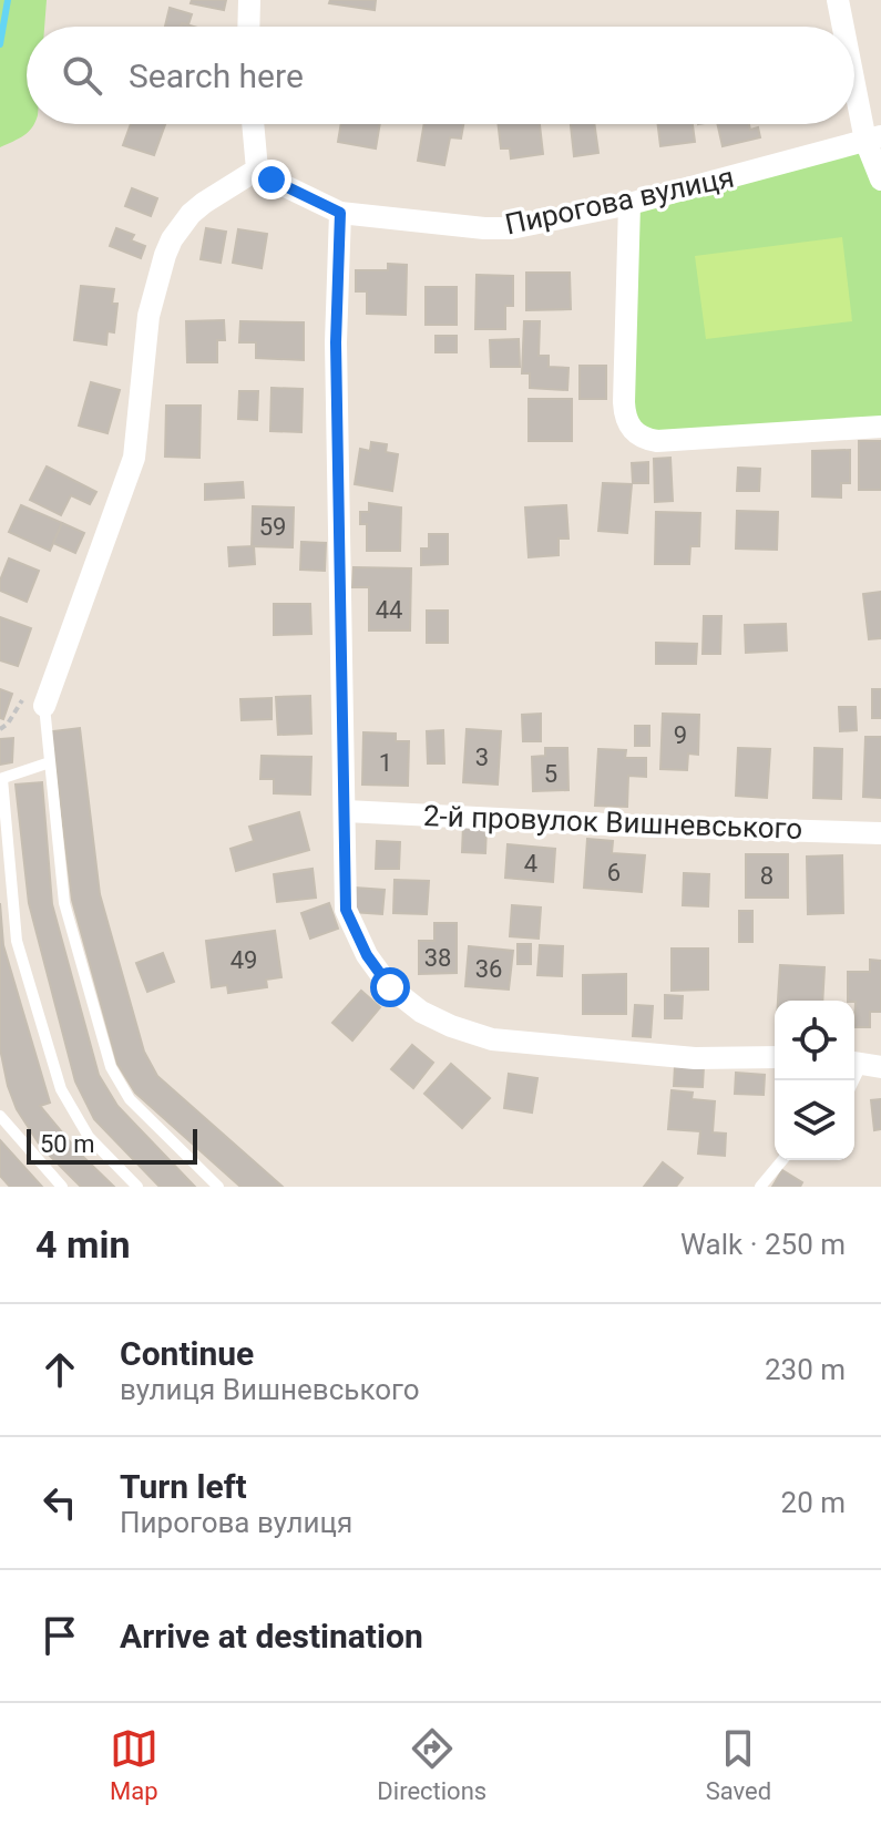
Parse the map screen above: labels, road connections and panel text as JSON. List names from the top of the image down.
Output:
{
  "streets": {
    "street": ["Пирогова вулиця", "2-й провулок Вишневського"]
  },
  "house_numbers": [
    "59",
    "44",
    "9",
    "3",
    "1",
    "5",
    "4",
    "6",
    "8",
    "38",
    "49",
    "36"
  ],
  "scale_bar": "50 m",
  "page": {
    "search": "Search here",
    "scale": "50 m",
    "heading": ["4 min", "Walk · 250 m"],
    "list": [
      ["Continue", "вулиця Вишневського", "230 m"],
      ["Turn left", "Пирогова вулиця", "20 m"],
      "Arrive at destination"
    ],
    "nav": ["Map", "Directions", "Saved"]
  }
}
